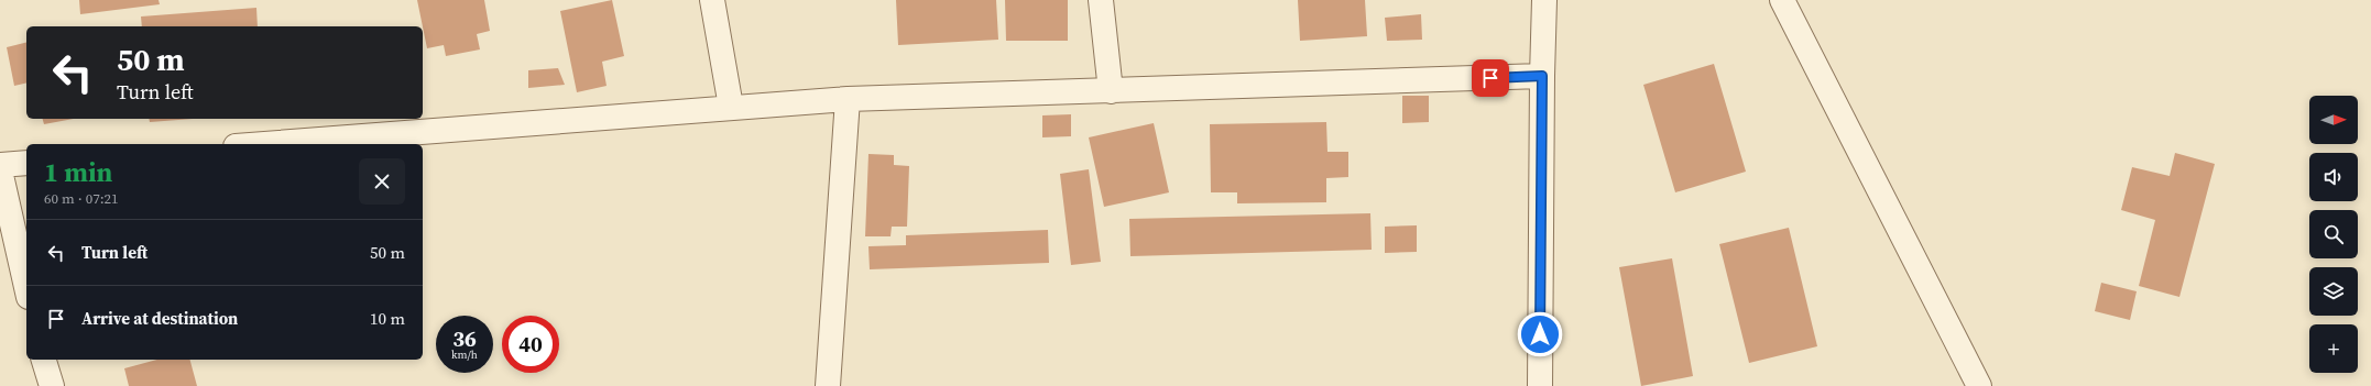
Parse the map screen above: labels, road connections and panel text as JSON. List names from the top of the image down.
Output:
{
  "north": "right",
  "page": {
    "turn": ["50 m", "Turn left"],
    "map_buttons": "+",
    "heading": ["1 min", "60 m · 07:21"],
    "list": [
      {
        "name": "Turn left",
        "value": "50 m"
      },
      {
        "name": "Arrive at destination",
        "value": "10 m"
      }
    ],
    "speed": "36 km/h",
    "limit": "40"
  }
}
